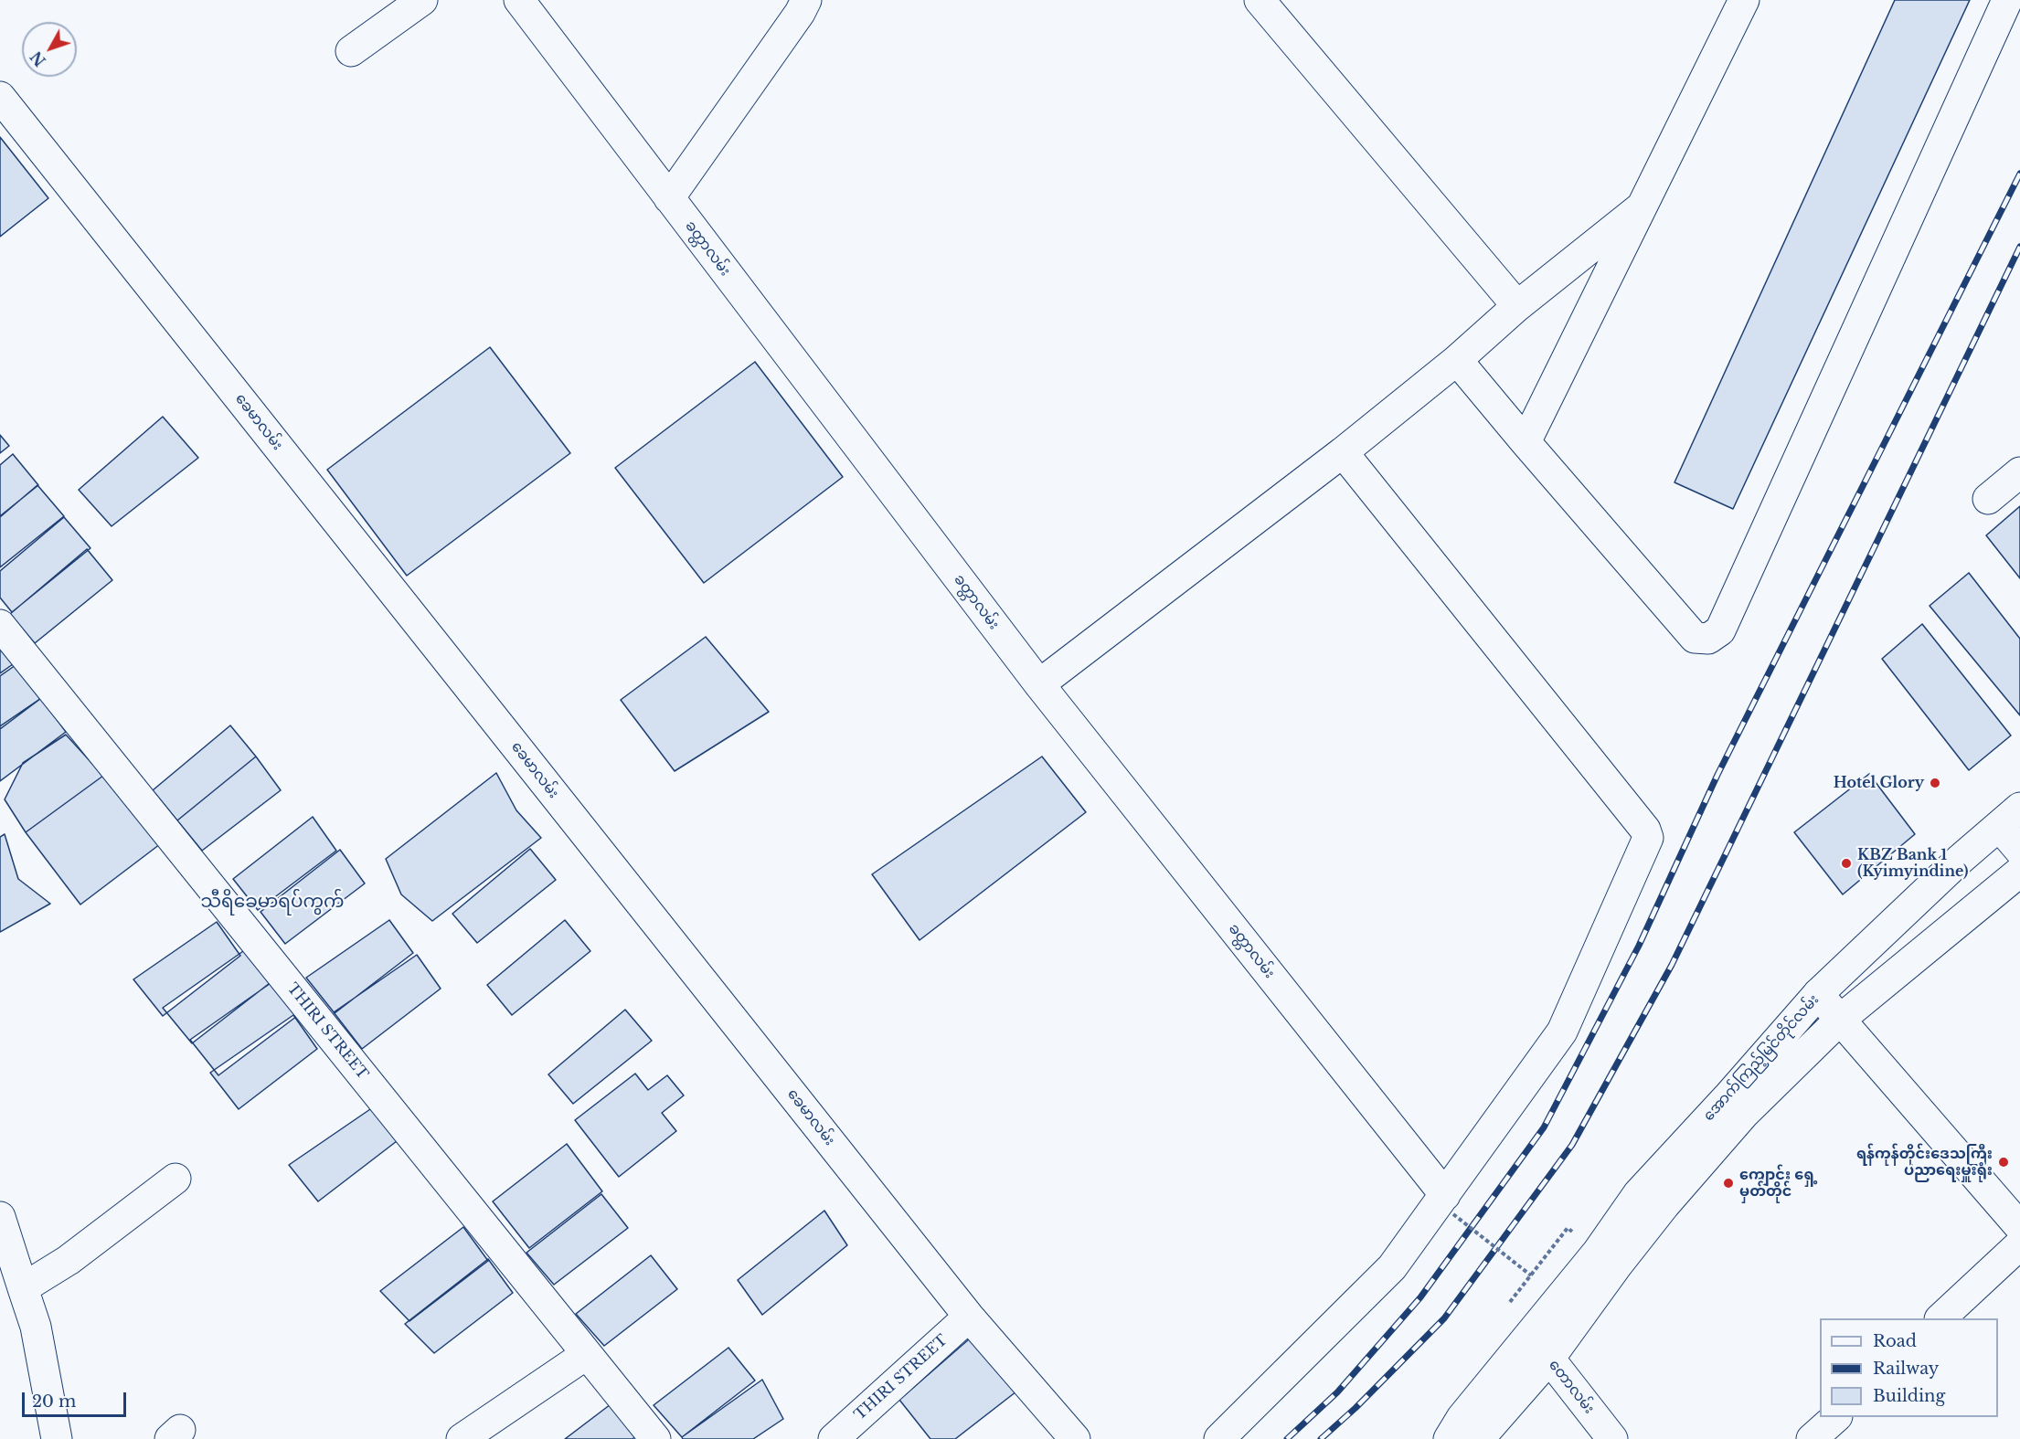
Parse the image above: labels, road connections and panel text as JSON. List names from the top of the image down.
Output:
{
  "streets": {
    "street": [
      "ခတ္တာလမ်း",
      "ခေမာလမ်း",
      "THIRI STREET",
      "အောက်ကြည့်မြင်တိုင်လမ်း",
      "တောလမ်း"
    ]
  },
  "crossings": [
    ["ခေမာလမ်း", "THIRI STREET"],
    ["အောက်ကြည့်မြင်တိုင်လမ်း", "တောလမ်း"]
  ],
  "districts": ["သီရိခေမာရပ်ကွက်"],
  "places": [
    "Hotel Glory",
    "KBZ Bank 1 (Kyimyindine)",
    "ရန်ကုန်တိုင်းဒေသကြီး ပညာရေးမှူးရုံး",
    "ကျောင်း ရှေ့ မှတ်တိုင်"
  ],
  "legend": ["Road", "Railway", "Building"],
  "scale_bar": "20 m",
  "north": "bottom left"
}
